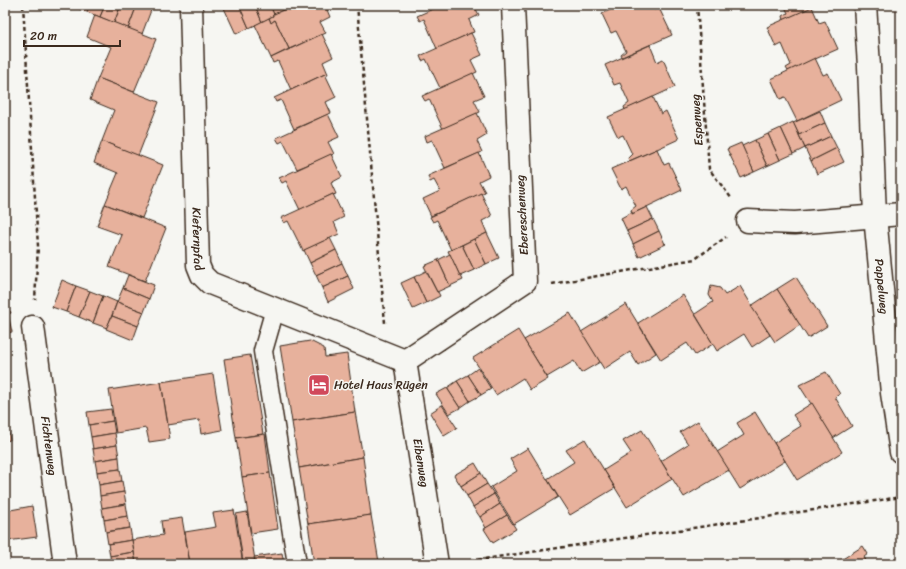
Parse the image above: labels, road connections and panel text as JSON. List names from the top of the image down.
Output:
{
  "streets": {
    "street": [
      "Ebereschenweg",
      "Kiefernpfad",
      "Pappelweg",
      "Fichtenweg",
      "Eibenweg"
    ],
    "path": ["Espenweg"]
  },
  "crossings": [
    ["Kiefernpfad", "Eibenweg"]
  ],
  "places": {
    "hotel": ["Hotel Haus Rügen"]
  },
  "scale_bar": "20 m"
}
